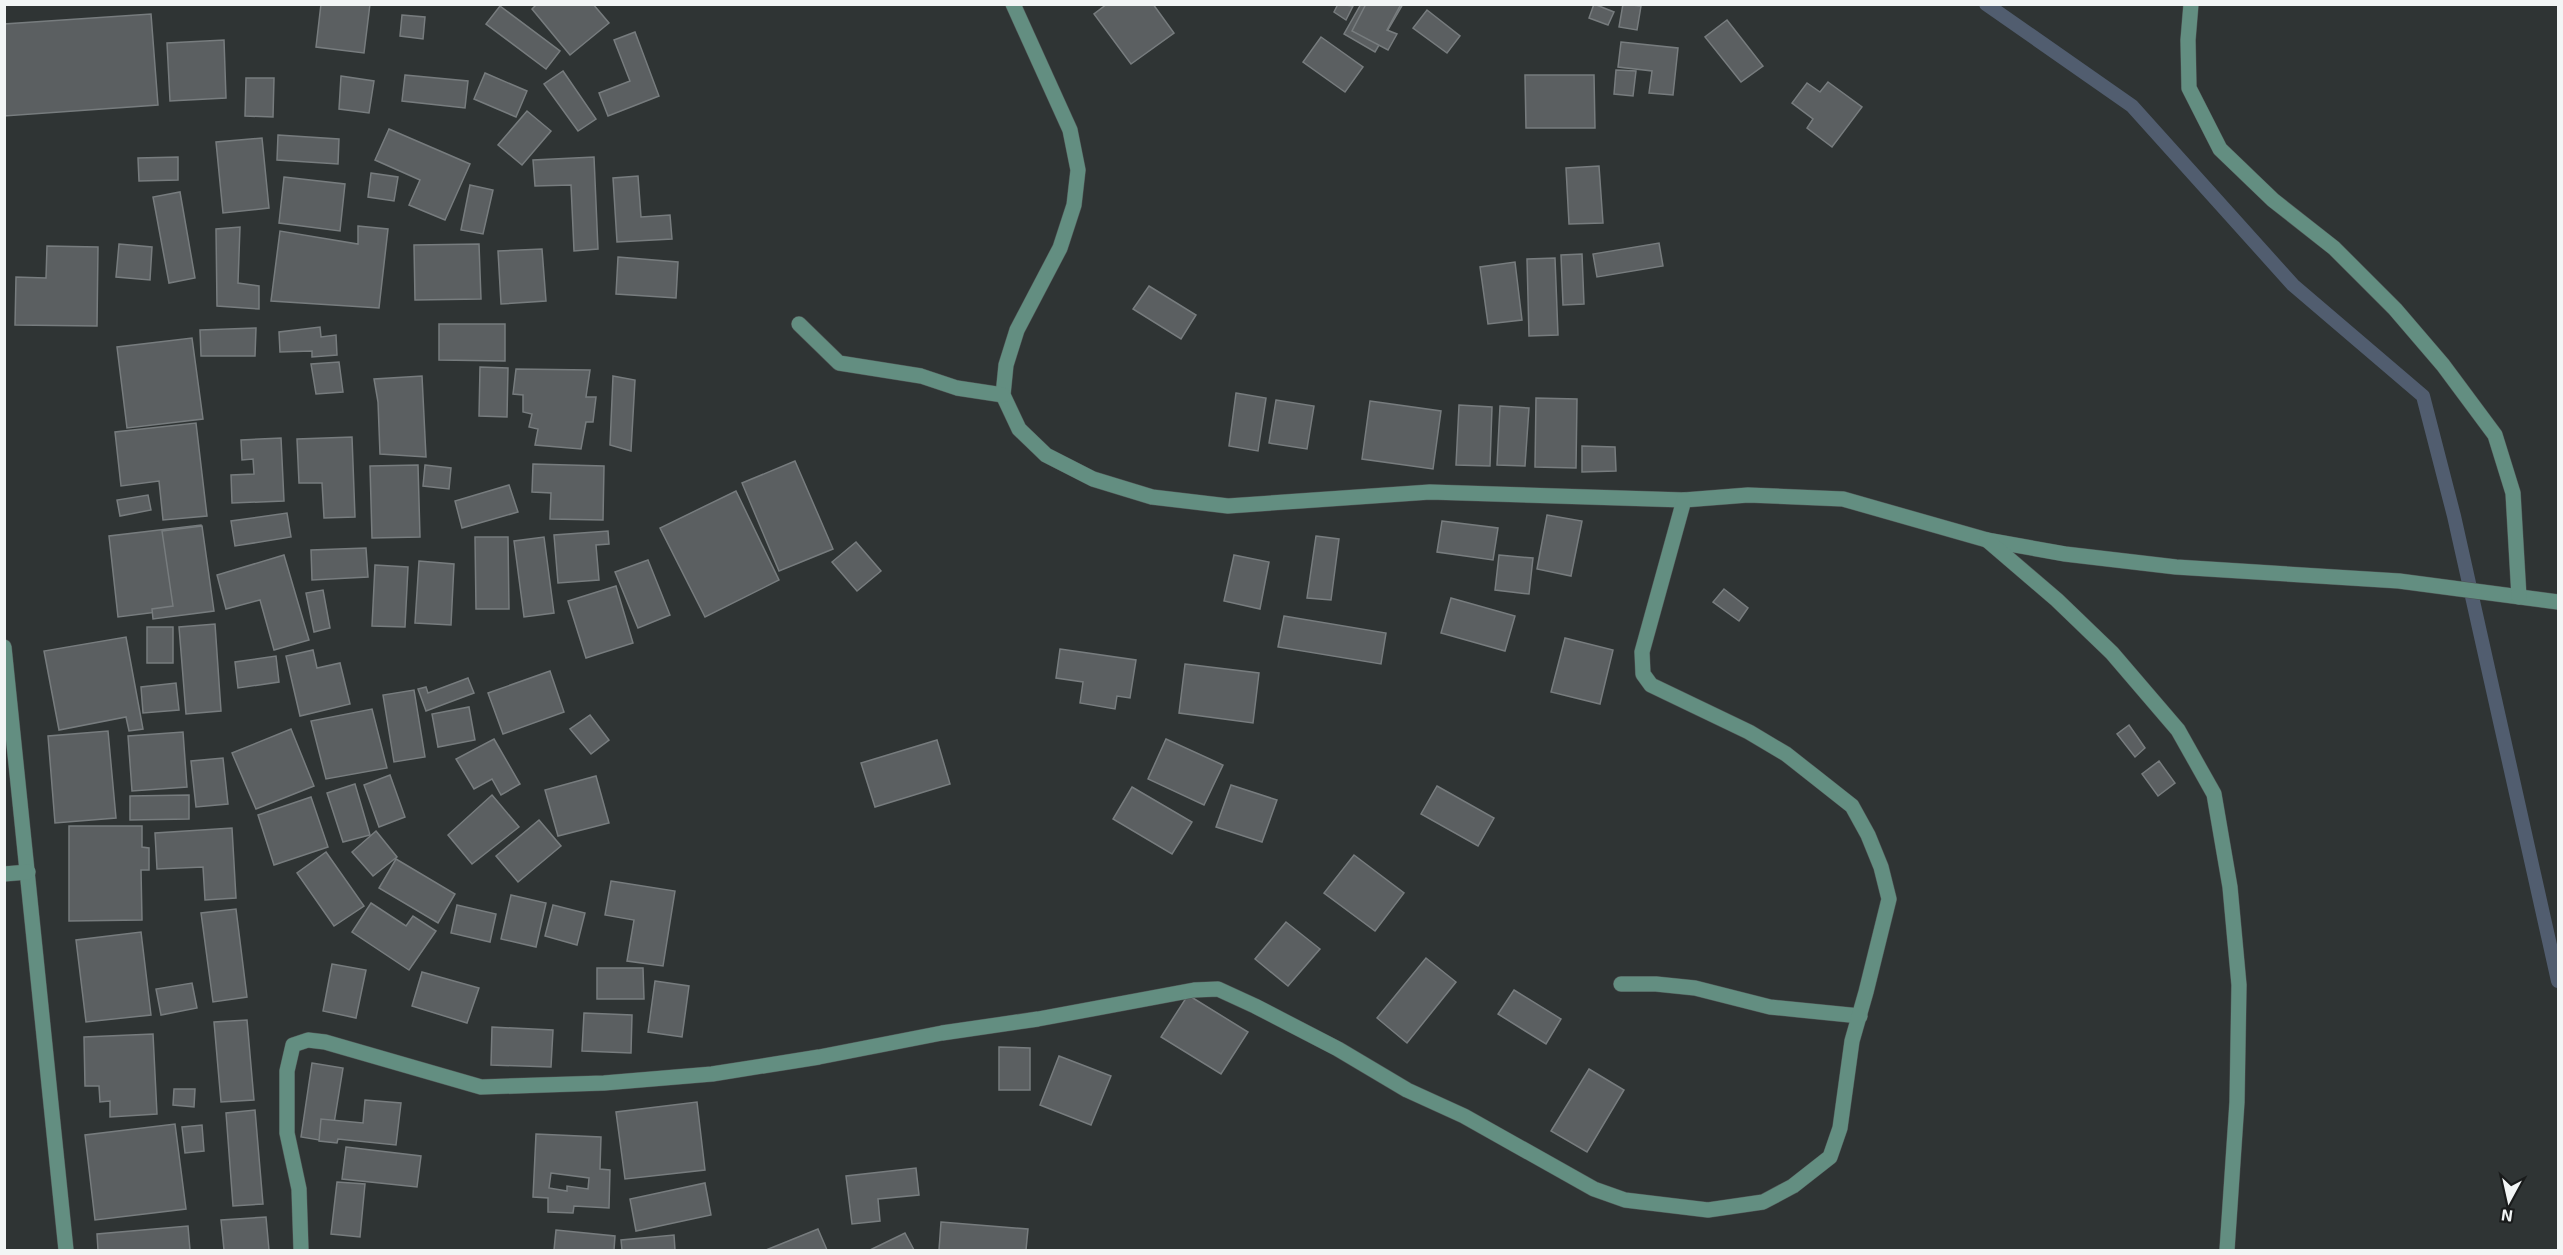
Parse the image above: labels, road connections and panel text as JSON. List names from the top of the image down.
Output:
{
  "north": "bottom"
}
